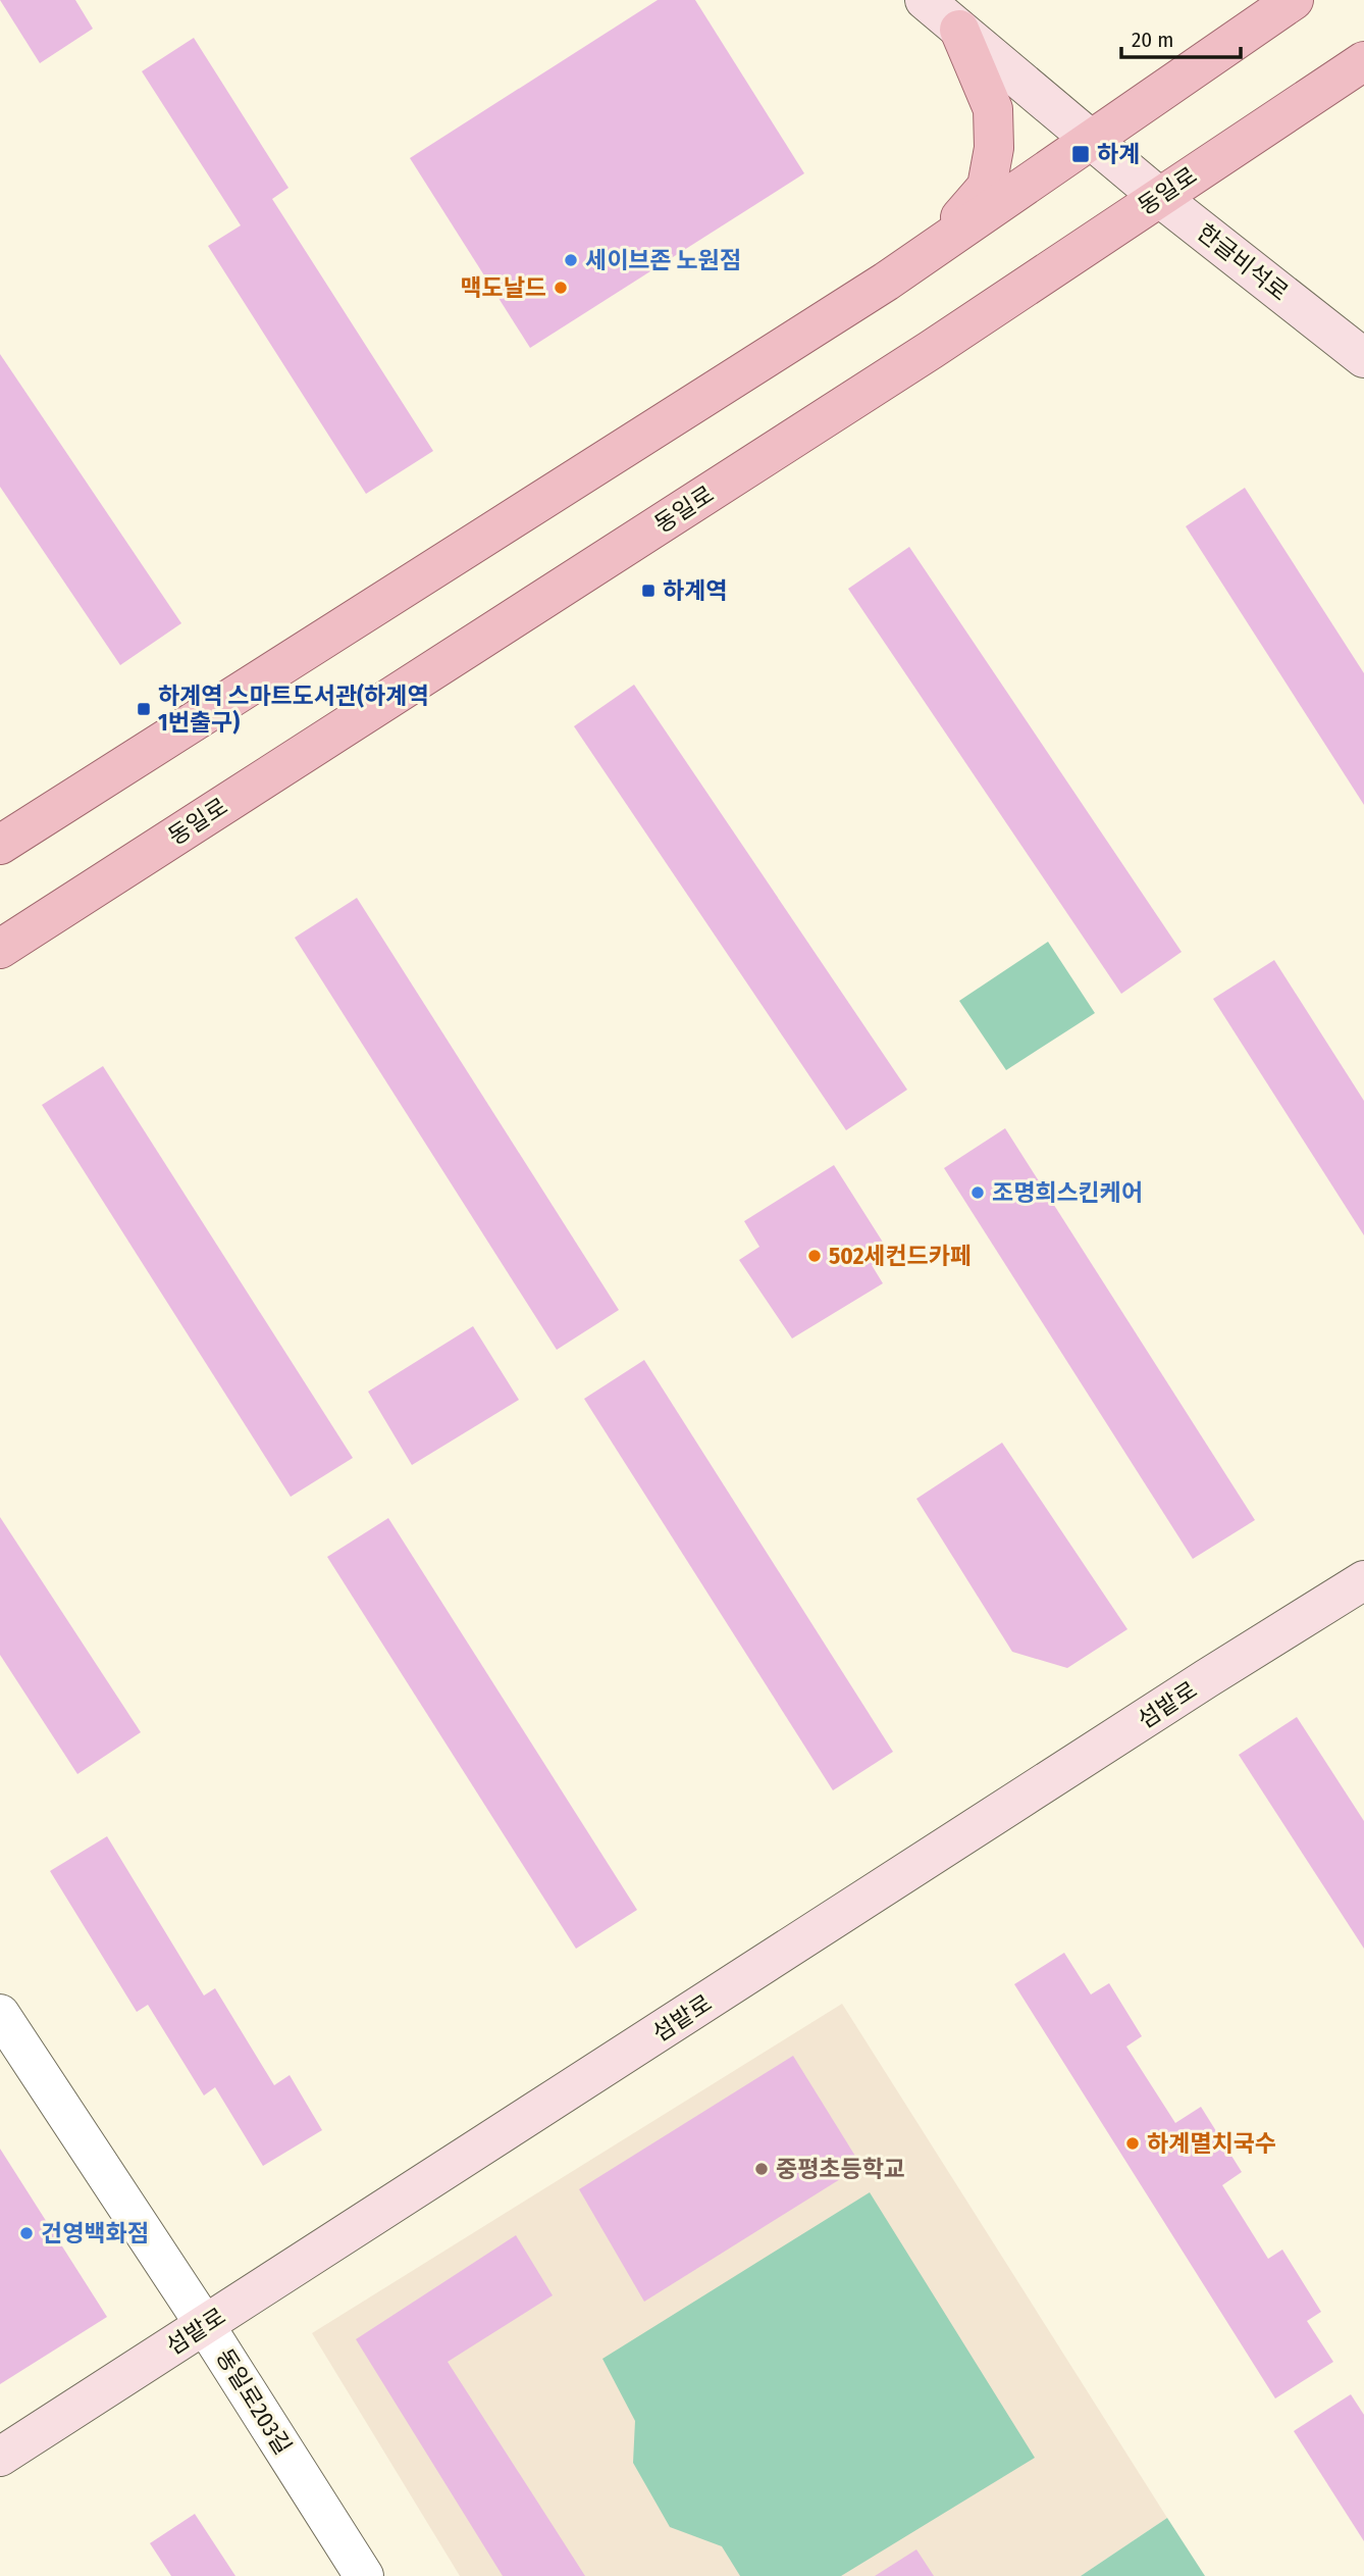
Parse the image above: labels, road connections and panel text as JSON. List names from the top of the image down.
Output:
{
  "streets": {
    "main road": ["동일로", "한글비석로", "섬밭로"],
    "street": ["동일로203길"]
  },
  "crossings": [
    ["동일로", "한글비석로"],
    ["섬밭로", "동일로203길"]
  ],
  "places": {
    "transit": ["하계", "하계역", "하계역 스마트도서관(하계역 1번출구)"],
    "other": [
      "세이브존 노원점",
      "맥도날드",
      "조명희스킨케어",
      "502세컨드카페",
      "하계멸치국수",
      "중평초등학교",
      "건영백화점"
    ]
  },
  "scale_bar": "20 m"
}
